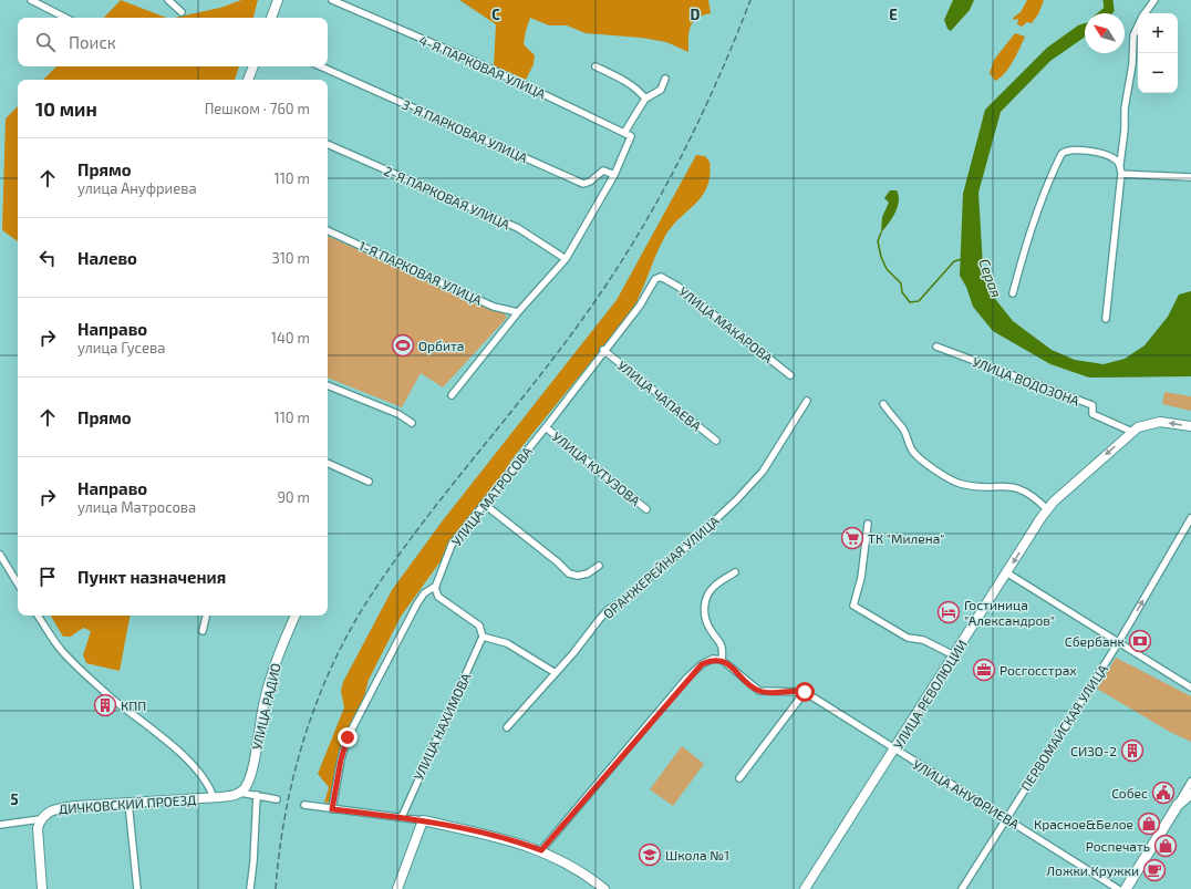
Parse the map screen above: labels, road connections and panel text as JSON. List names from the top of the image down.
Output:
{
  "streets": {
    "main road": ["УЛИЦА РЕВОЛЮЦИИ", "УЛИЦА РАДИО", "ДИЧКОВСКИЙ ПРОЕЗД"],
    "street": [
      "4-Я ПАРКОВАЯ УЛИЦА",
      "3-Я ПАРКОВАЯ УЛИЦА",
      "2-Я ПАРКОВАЯ УЛИЦА",
      "1-Я ПАРКОВАЯ УЛИЦА",
      "УЛИЦА МАКАРОВА",
      "УЛИЦА ВОДОЗОНА",
      "УЛИЦА ЧАПАЕВА",
      "УЛИЦА КУТУЗОВА",
      "УЛИЦА МАТРОСОВА",
      "ОРАНЖЕРЕЙНАЯ УЛИЦА",
      "УЛИЦА НАХИМОВА",
      "ПЕРВОМАЙСКАЯ УЛИЦА",
      "УЛИЦА АНУФРИЕВА"
    ]
  },
  "crossings": [
    ["4-Я ПАРКОВАЯ УЛИЦА", "3-Я ПАРКОВАЯ УЛИЦА"],
    ["УЛИЦА МАКАРОВА", "УЛИЦА МАТРОСОВА"],
    ["УЛИЦА ВОДОЗОНА", "УЛИЦА РЕВОЛЮЦИИ"],
    ["УЛИЦА ЧАПАЕВА", "УЛИЦА МАТРОСОВА"],
    ["УЛИЦА КУТУЗОВА", "УЛИЦА МАТРОСОВА"],
    ["УЛИЦА РЕВОЛЮЦИИ", "УЛИЦА АНУФРИЕВА"],
    ["УЛИЦА РАДИО", "ДИЧКОВСКИЙ ПРОЕЗД"],
    ["ПЕРВОМАЙСКАЯ УЛИЦА", "УЛИЦА АНУФРИЕВА"]
  ],
  "one_way": ["УЛИЦА РЕВОЛЮЦИИ"],
  "water": ["Серая"],
  "places": {
    "sports": ["Орбита"],
    "supermarket": ["ТК \"Милена\""],
    "hotel": ["Гостиница \"Александров\""],
    "bank": ["Сбербанк"],
    "office": ["Росгосстрах"],
    "building": ["КПП", "СИЗО-2"],
    "public building": ["Собес"],
    "shop": ["Красное&Белое", "Роспечать"],
    "school or university": ["Школа №1"],
    "cafe": ["Ложки Кружки"]
  },
  "north": "top left",
  "page": {
    "map_buttons": ["+", "−"],
    "search": "Поиск",
    "heading": ["10 мин", "Пешком · 760 m"],
    "list": [
      ["Прямо", "улица Ануфриева", "110 m"],
      ["Налево", "310 m"],
      ["Направо", "улица Гусева", "140 m"],
      ["Прямо", "110 m"],
      ["Направо", "улица Матросова", "90 m"],
      "Пункт назначения"
    ]
  },
  "grid": {
    "columns": ["C", "D", "E"],
    "rows": ["5"]
  }
}
